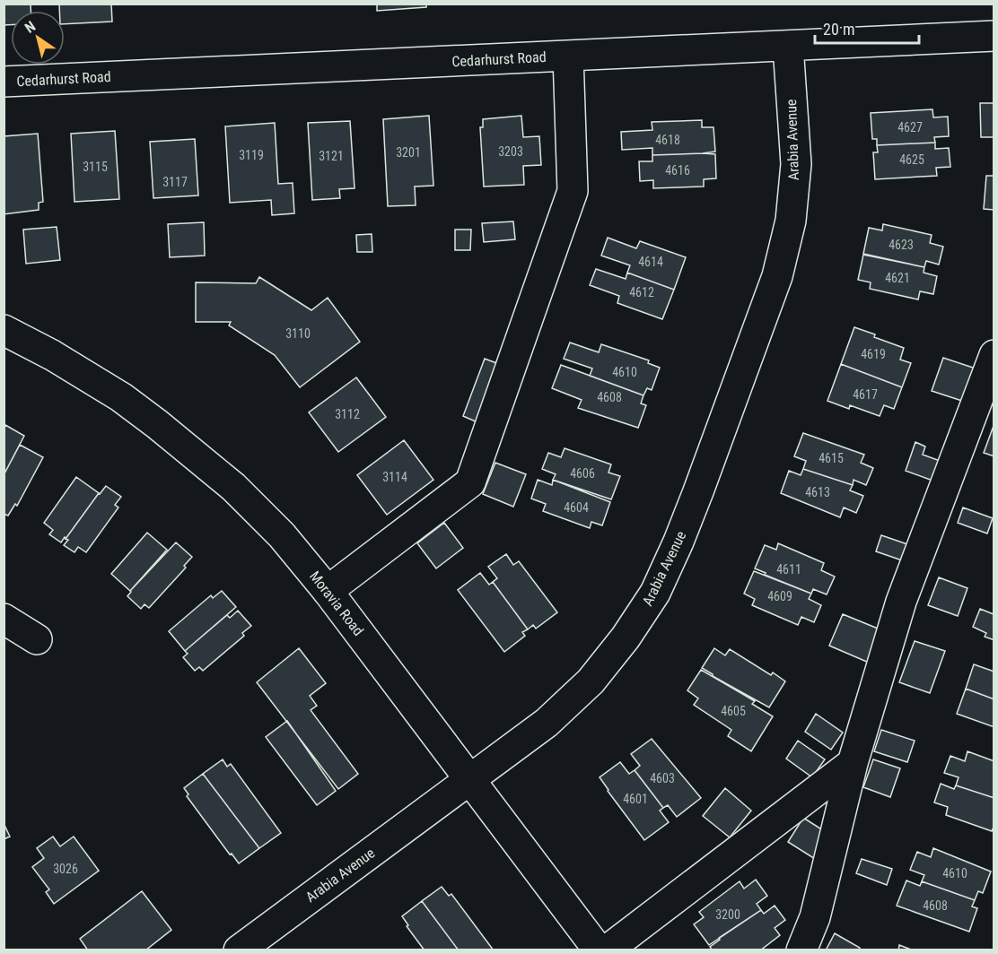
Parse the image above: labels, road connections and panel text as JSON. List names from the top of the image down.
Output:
{
  "streets": {
    "street": ["Cedarhurst Road", "Arabia Avenue", "Moravia Road"]
  },
  "crossings": [
    ["Cedarhurst Road", "Arabia Avenue"],
    ["Arabia Avenue", "Moravia Road"]
  ],
  "house_numbers": [
    "4627",
    "4618",
    "3203",
    "3201",
    "3119",
    "3121",
    "4625",
    "3115",
    "4616",
    "3117",
    "4623",
    "4614",
    "4621",
    "4612",
    "3110",
    "4619",
    "4610",
    "4617",
    "4608",
    "3112",
    "4615",
    "4606",
    "3114",
    "4613",
    "4604",
    "4611",
    "4609",
    "4605",
    "4603",
    "4601",
    "3026",
    "4610",
    "4608",
    "3200"
  ],
  "scale_bar": "20 m",
  "north": "top left"
}
